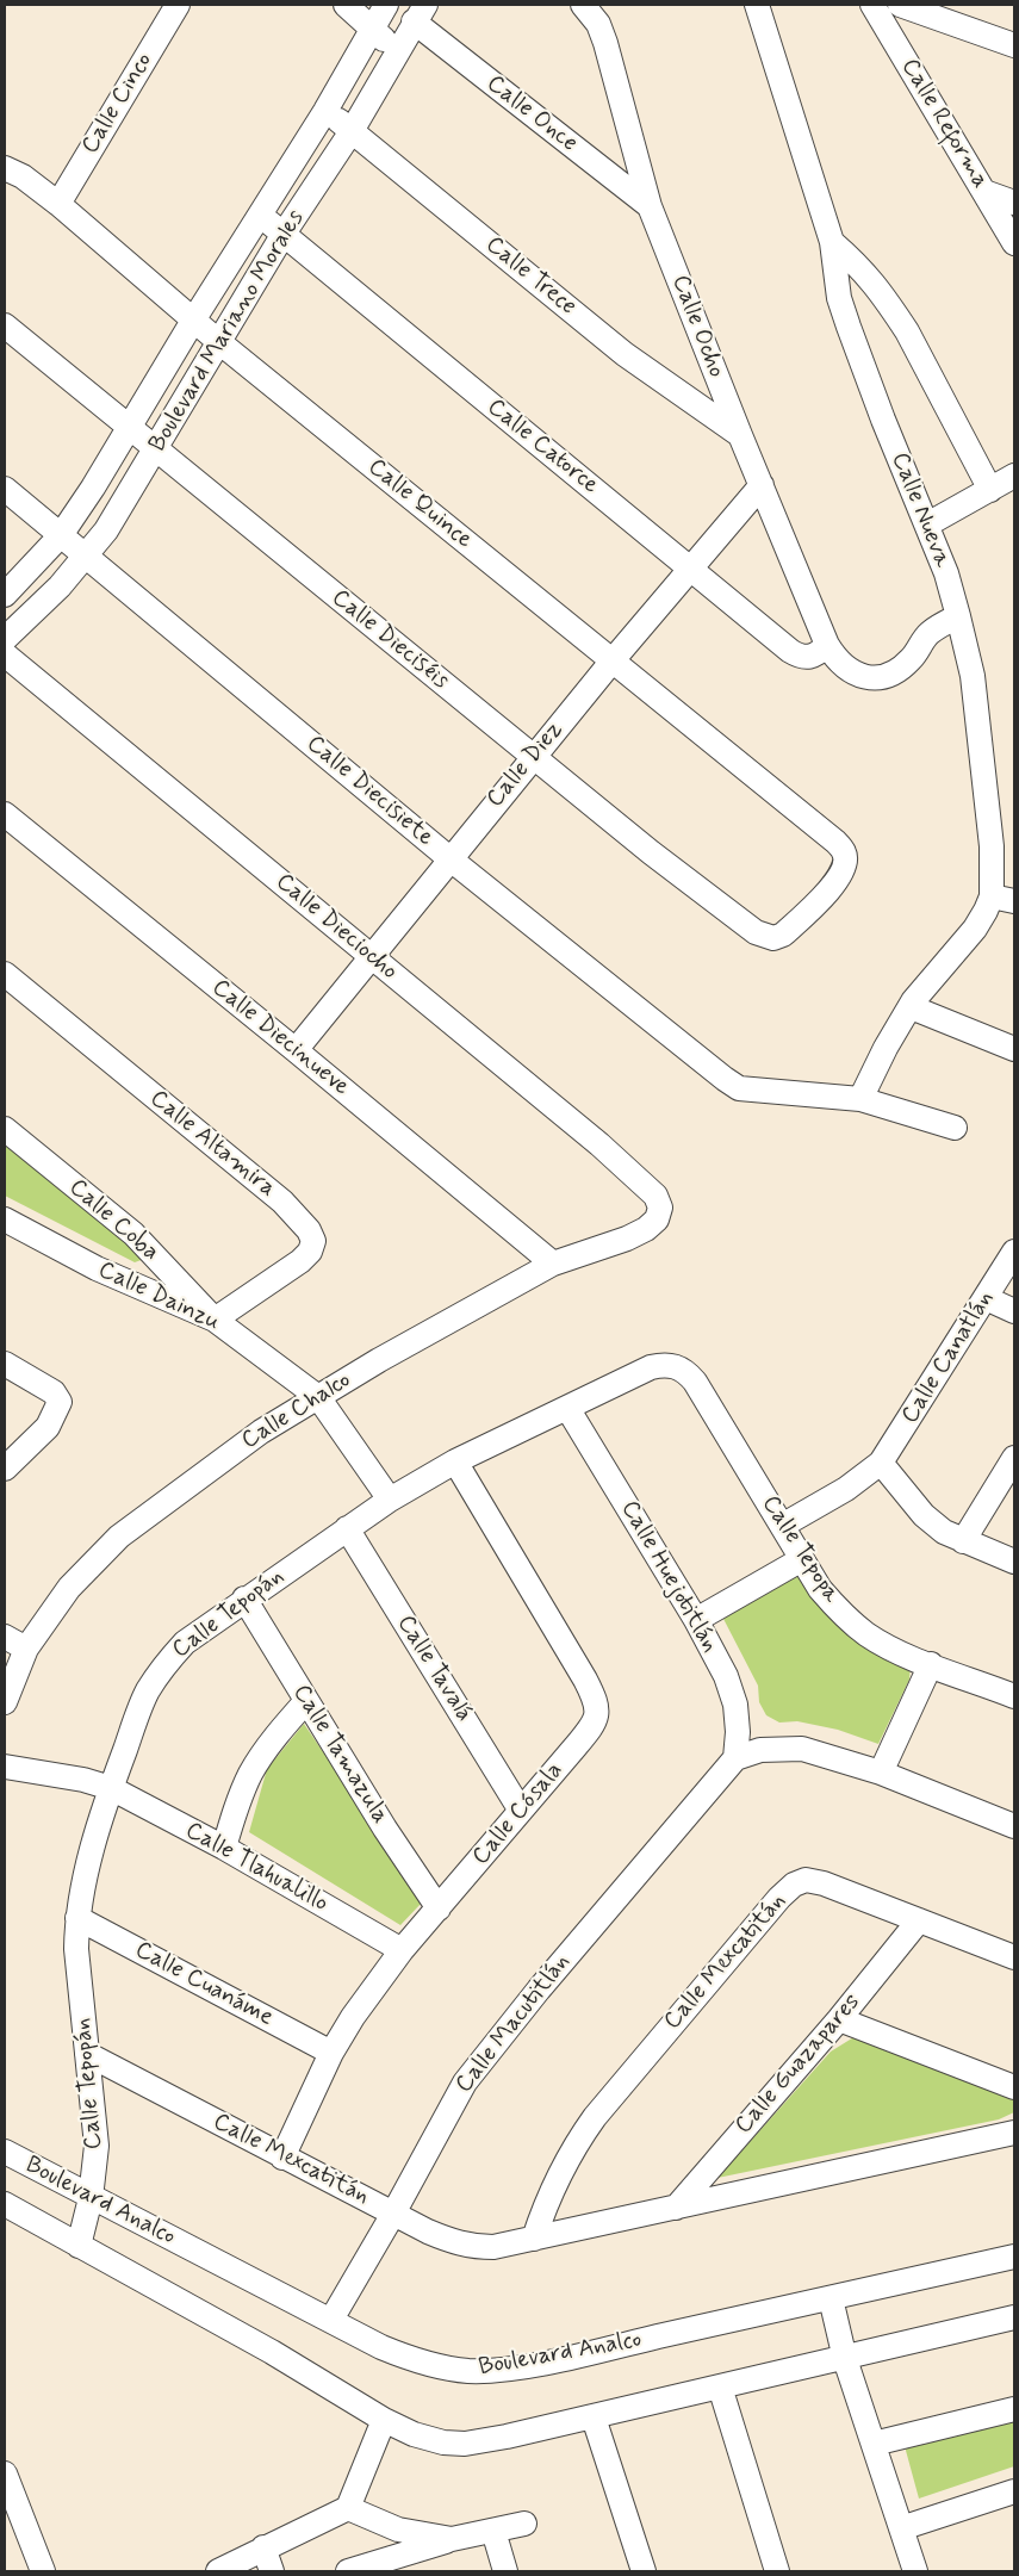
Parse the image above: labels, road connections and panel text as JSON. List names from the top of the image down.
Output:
{
  "streets": {
    "street": [
      "Calle Cinco",
      "Calle Once",
      "Calle Reforma",
      "Calle Trece",
      "Calle Ocho",
      "Boulevard Mariano Morales",
      "Calle Catorce",
      "Calle Quince",
      "Calle Nueva",
      "Calle Dieciséis",
      "Calle Diez",
      "Calle Diecisiete",
      "Calle Dieciocho",
      "Calle Diecinueve",
      "Calle Altamira",
      "Calle Coba",
      "Calle Dainzu",
      "Calle Canatlán",
      "Calle Chalco",
      "Calle Tepopa",
      "Calle Huejotitlán",
      "Calle Tepopán",
      "Calle Tavalá",
      "Calle Tamazula",
      "Calle Cósala",
      "Calle Tlahualillo",
      "Calle Mexcatitán",
      "Calle Cuanáme",
      "Calle Macutitlán",
      "Calle Guazapares",
      "Boulevard Analco"
    ]
  },
  "crossings": [
    ["Calle Cinco", "Calle Quince"],
    ["Calle Once", "Calle Ocho"],
    ["Calle Once", "Boulevard Mariano Morales"],
    ["Calle Trece", "Calle Ocho"],
    ["Calle Trece", "Boulevard Mariano Morales"],
    ["Calle Ocho", "Calle Catorce"],
    ["Calle Ocho", "Calle Nueva"],
    ["Calle Ocho", "Calle Diez"],
    ["Boulevard Mariano Morales", "Calle Catorce"],
    ["Boulevard Mariano Morales", "Calle Quince"],
    ["Boulevard Mariano Morales", "Calle Dieciséis"],
    ["Boulevard Mariano Morales", "Calle Diecisiete"],
    ["Calle Catorce", "Calle Diez"],
    ["Calle Quince", "Calle Dieciséis"],
    ["Calle Quince", "Calle Diez"],
    ["Calle Nueva", "Calle Diecisiete"],
    ["Calle Dieciséis", "Calle Diez"],
    ["Calle Diez", "Calle Diecisiete"],
    ["Calle Diez", "Calle Dieciocho"],
    ["Calle Diez", "Calle Diecinueve"],
    ["Calle Dieciocho", "Calle Chalco"],
    ["Calle Diecinueve", "Calle Chalco"],
    ["Calle Altamira", "Calle Coba"],
    ["Calle Altamira", "Calle Dainzu"],
    ["Calle Coba", "Calle Dainzu"],
    ["Calle Dainzu", "Calle Chalco"],
    ["Calle Dainzu", "Calle Tepopán"],
    ["Calle Canatlán", "Calle Tepopa"],
    ["Calle Tepopa", "Calle Tepopán"],
    ["Calle Huejotitlán", "Calle Tepopán"],
    ["Calle Huejotitlán", "Calle Macutitlán"],
    ["Calle Tepopán", "Calle Tavalá"],
    ["Calle Tepopán", "Calle Tamazula"],
    ["Calle Tepopán", "Calle Cósala"],
    ["Calle Tepopán", "Calle Tlahualillo"],
    ["Calle Tepopán", "Calle Mexcatitán"],
    ["Calle Tepopán", "Calle Cuanáme"],
    ["Calle Tepopán", "Boulevard Analco"],
    ["Calle Tavalá", "Calle Cósala"],
    ["Calle Tamazula", "Calle Cósala"],
    ["Calle Cósala", "Calle Tlahualillo"],
    ["Calle Cósala", "Calle Mexcatitán"],
    ["Calle Cósala", "Calle Cuanáme"],
    ["Calle Mexcatitán", "Calle Macutitlán"],
    ["Calle Mexcatitán", "Calle Guazapares"],
    ["Calle Macutitlán", "Boulevard Analco"]
  ]
}
